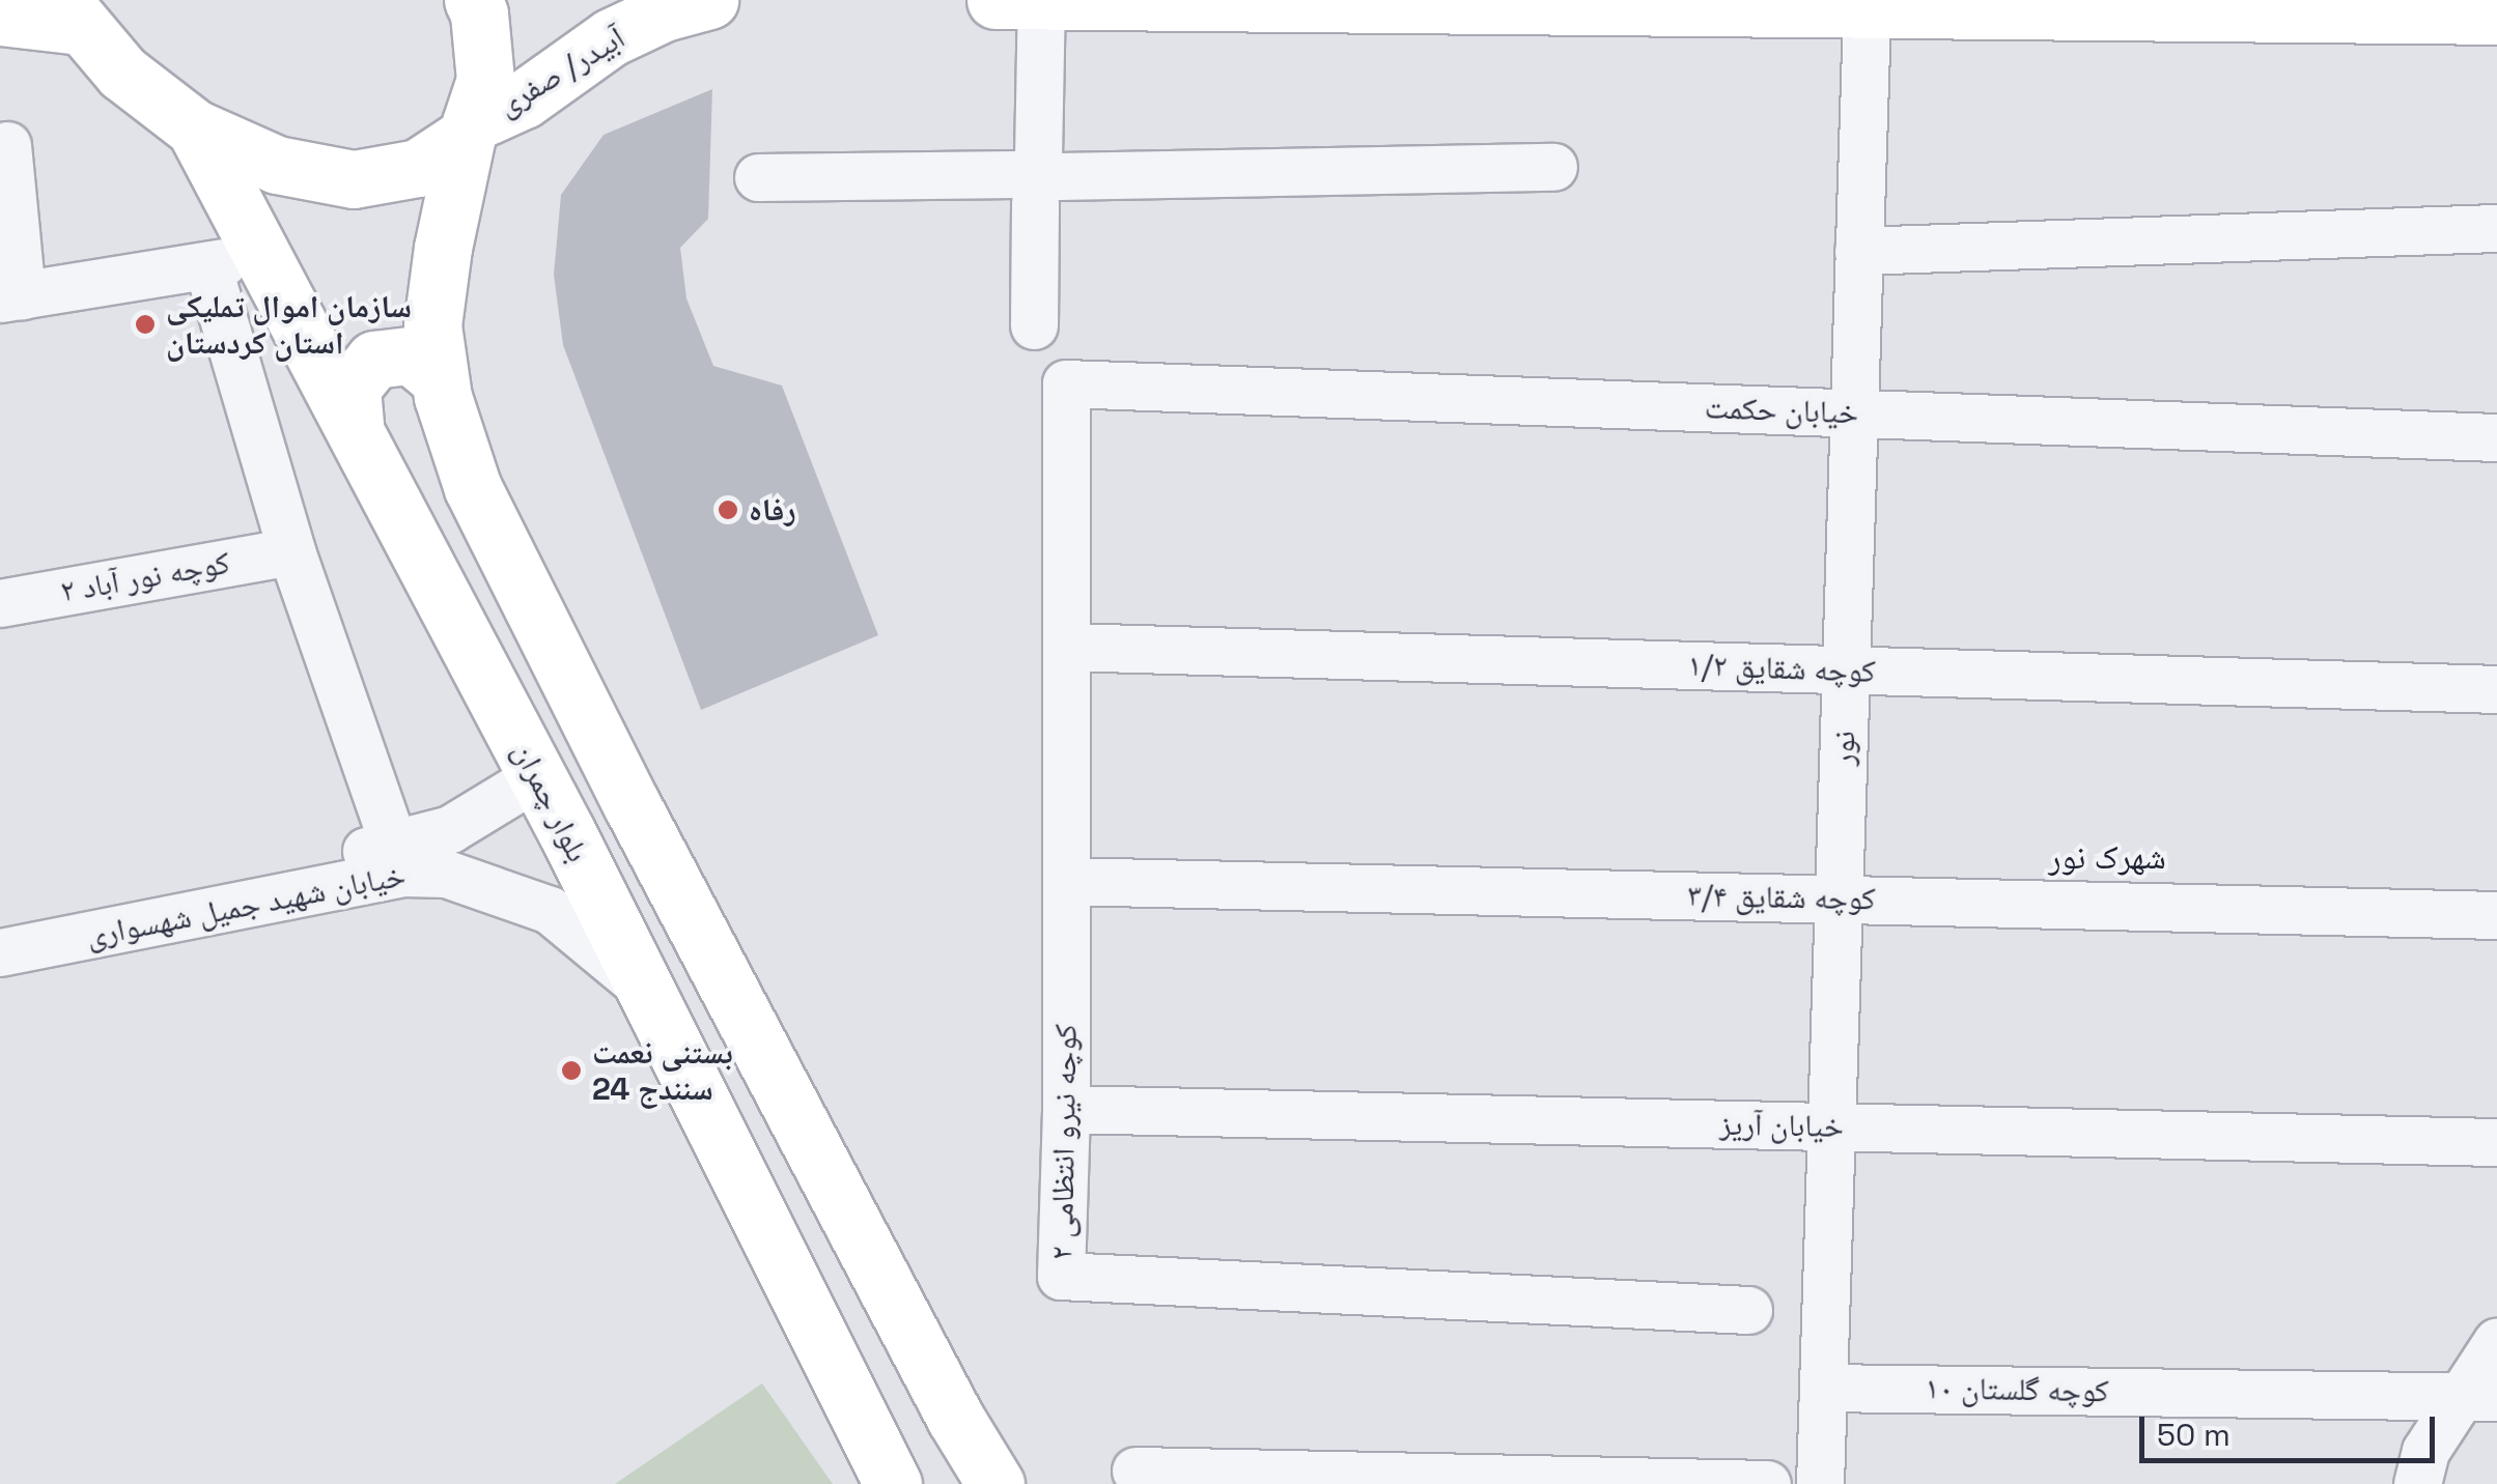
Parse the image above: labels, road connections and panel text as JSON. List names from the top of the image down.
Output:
{
  "streets": {
    "main road": ["آبیدر/ صفری", "بلوار چمران"],
    "street": [
      "خیابان حکمت",
      "کوچه نور آباد ۲",
      "کوچه شقایق ۱/۲",
      "نور",
      "کوچه شقایق ۳/۴",
      "خیابان شهید جمیل شهسواری",
      "خیابان آریز",
      "کوچه نیرو انتظامی ۲",
      "کوچه گلستان ۱۰"
    ]
  },
  "crossings": [
    ["آبیدر/ صفری", "بلوار چمران"],
    ["خیابان حکمت", "نور"],
    ["خیابان حکمت", "کوچه نیرو انتظامی ۲"],
    ["کوچه شقایق ۱/۲", "نور"],
    ["کوچه شقایق ۱/۲", "کوچه نیرو انتظامی ۲"],
    ["نور", "کوچه شقایق ۳/۴"],
    ["نور", "خیابان آریز"],
    ["نور", "کوچه گلستان ۱۰"],
    ["بلوار چمران", "خیابان شهید جمیل شهسواری"],
    ["کوچه شقایق ۳/۴", "کوچه نیرو انتظامی ۲"],
    ["خیابان آریز", "کوچه نیرو انتظامی ۲"]
  ],
  "districts": ["شهرک نور"],
  "places": ["سازمان اموال تملیکی استان کردستان", "رفاه", "بستنی نعمت سنندج 24"],
  "scale_bar": "50 m"
}
